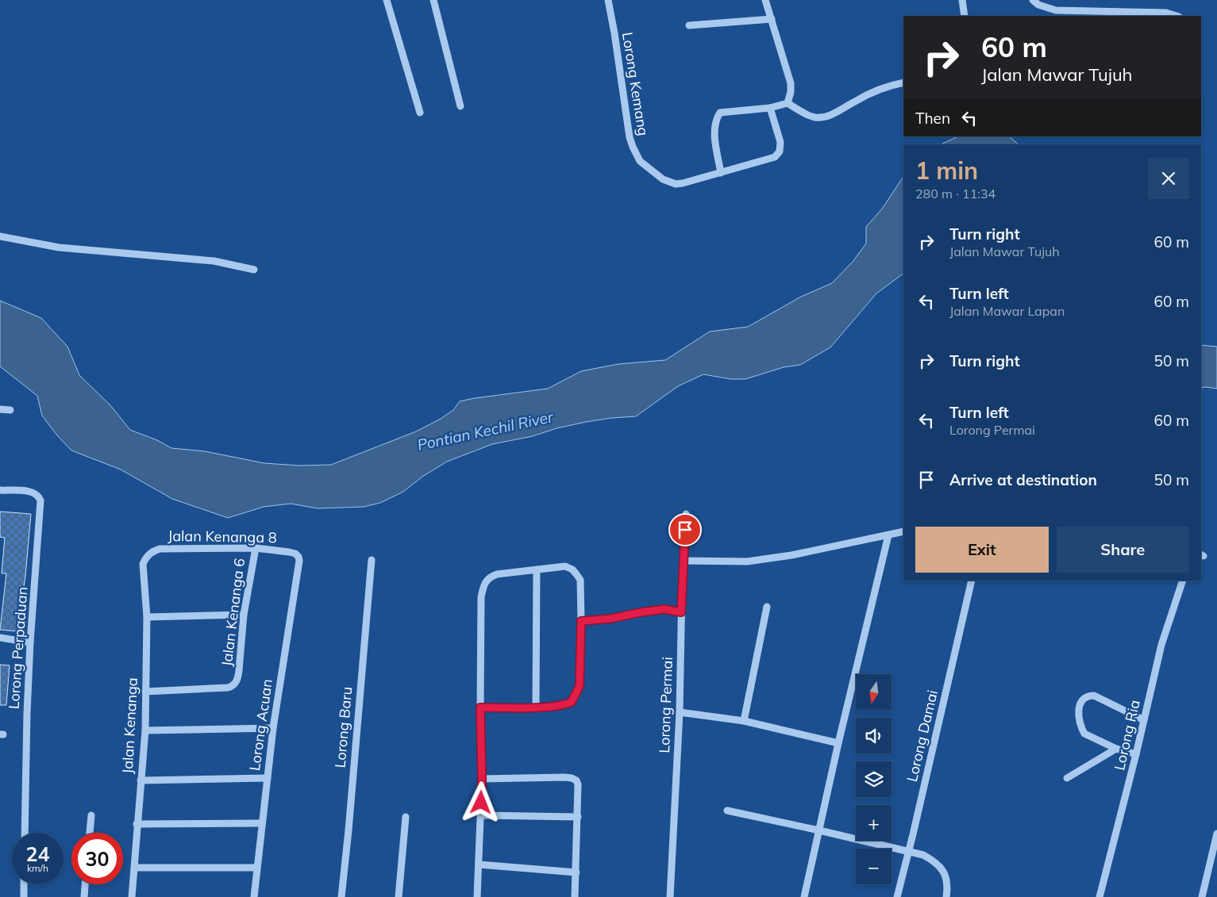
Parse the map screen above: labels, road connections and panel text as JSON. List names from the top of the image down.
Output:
{
  "streets": {
    "street": [
      "Lorong Kemang",
      "Jalan Kenanga 8",
      "Jalan Kenanga 6",
      "Lorong Perpaduan",
      "Lorong Permai",
      "Lorong Acuan",
      "Jalan Kenanga",
      "Lorong Baru",
      "Lorong Ria",
      "Lorong Damai"
    ]
  },
  "crossings": [
    ["Jalan Kenanga 8", "Jalan Kenanga 6"],
    ["Jalan Kenanga 8", "Lorong Acuan"],
    ["Jalan Kenanga 8", "Jalan Kenanga"],
    ["Jalan Kenanga 6", "Jalan Kenanga"]
  ],
  "water": ["Pontian Kechil River"],
  "north": "bottom",
  "page": {
    "turn": ["60 m", "Jalan Mawar Tujuh"],
    "then": "Then",
    "heading": ["1 min", "280 m · 11:34"],
    "list": [
      {
        "name": "Turn right",
        "note": "Jalan Mawar Tujuh",
        "value": "60 m"
      },
      {
        "name": "Turn left",
        "note": "Jalan Mawar Lapan",
        "value": "60 m"
      },
      {
        "name": "Turn right",
        "value": "50 m"
      },
      {
        "name": "Turn left",
        "note": "Lorong Permai",
        "value": "60 m"
      },
      {
        "name": "Arrive at destination",
        "value": "50 m"
      }
    ],
    "buttons": ["Exit", "Share"],
    "map_buttons": ["+", "−"],
    "speed": "24 km/h",
    "limit": "30"
  }
}
